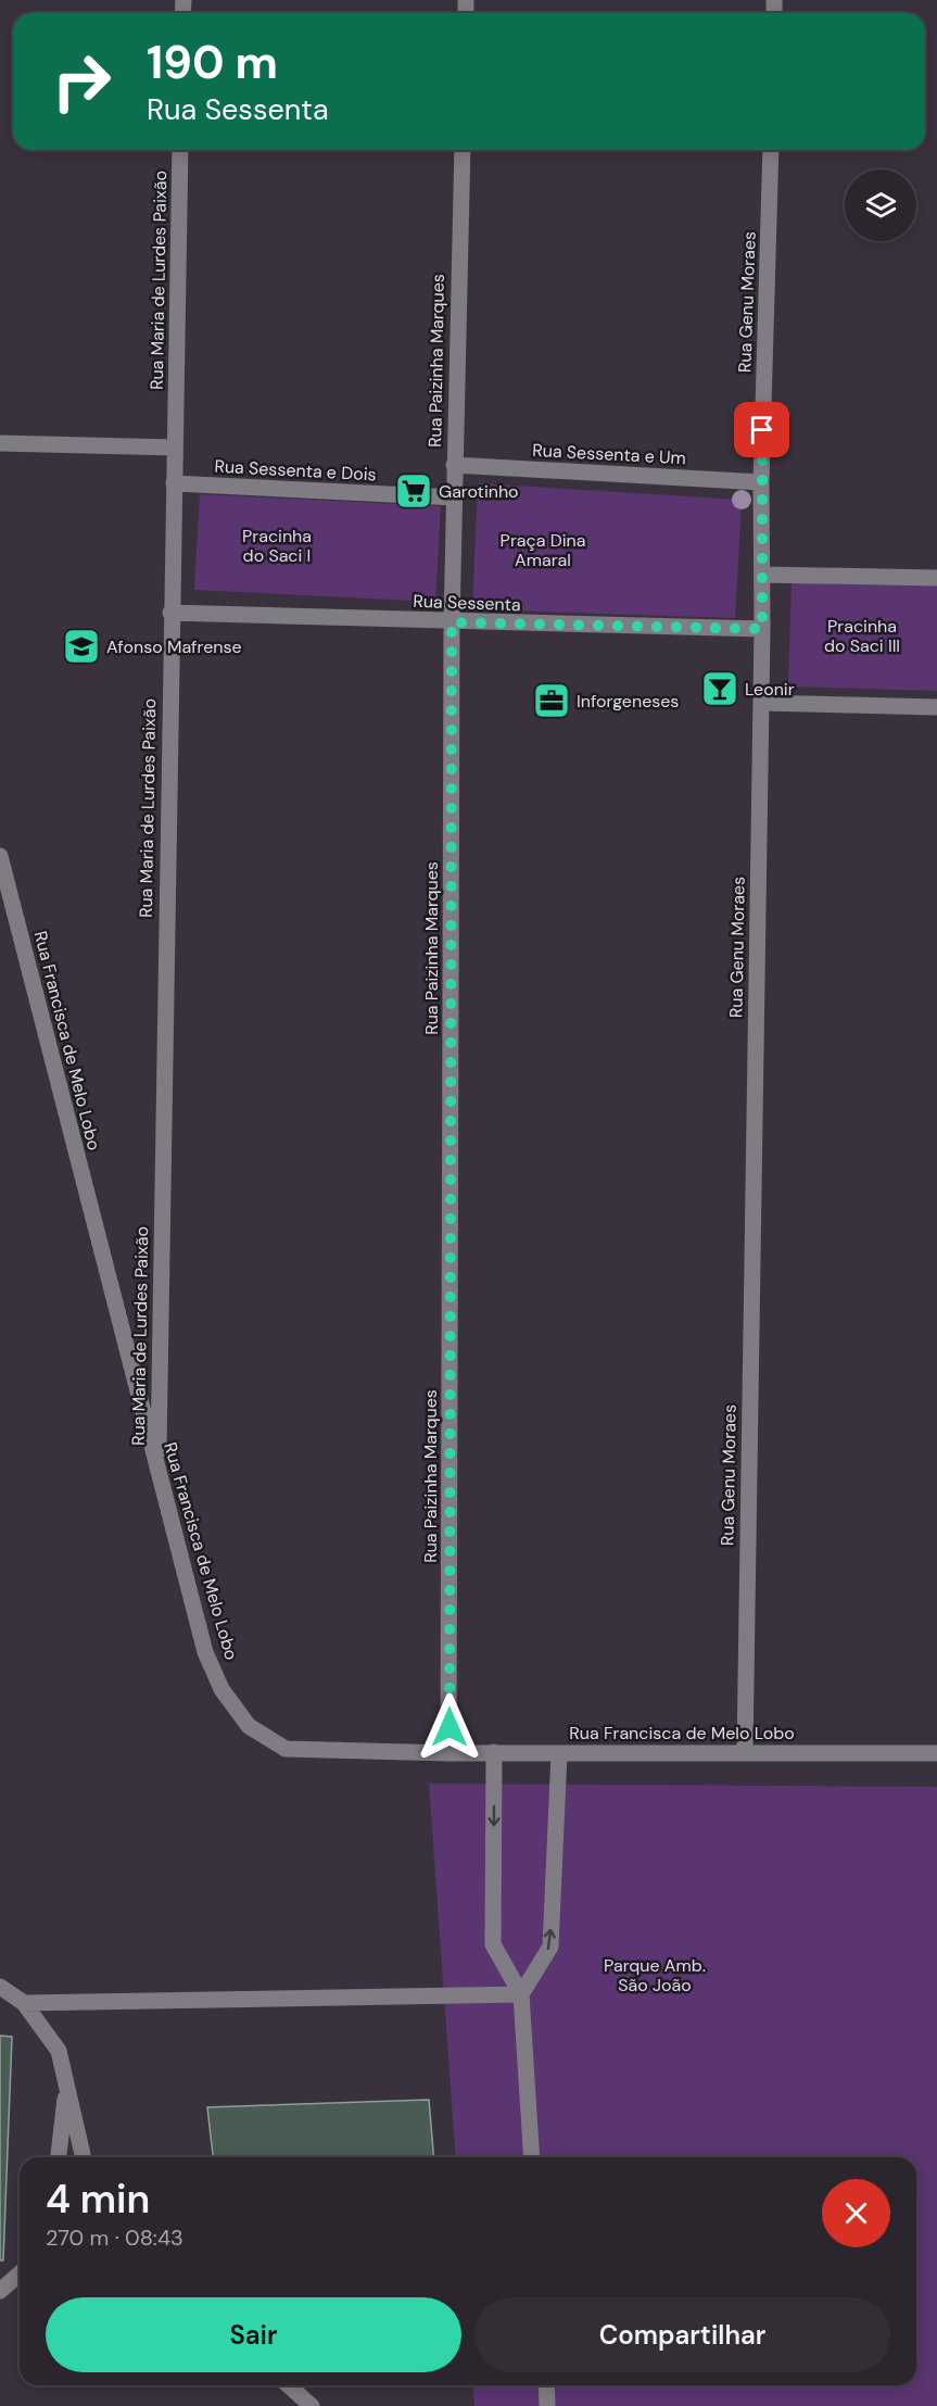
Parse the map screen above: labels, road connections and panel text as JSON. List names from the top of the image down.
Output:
{
  "streets": {
    "street": [
      "Rua Maria de Lurdes Paixão",
      "Rua Genu Moraes",
      "Rua Paizinha Marques",
      "Rua Sessenta e Um",
      "Rua Sessenta e Dois",
      "Rua Sessenta",
      "Rua Francisca de Melo Lobo"
    ]
  },
  "crossings": [
    ["Rua Maria de Lurdes Paixão", "Rua Sessenta e Dois"],
    ["Rua Maria de Lurdes Paixão", "Rua Sessenta"],
    ["Rua Maria de Lurdes Paixão", "Rua Francisca de Melo Lobo"],
    ["Rua Genu Moraes", "Rua Sessenta e Um"],
    ["Rua Genu Moraes", "Rua Sessenta"],
    ["Rua Genu Moraes", "Rua Francisca de Melo Lobo"],
    ["Rua Paizinha Marques", "Rua Sessenta e Um"],
    ["Rua Paizinha Marques", "Rua Sessenta e Dois"],
    ["Rua Paizinha Marques", "Rua Sessenta"],
    ["Rua Paizinha Marques", "Rua Francisca de Melo Lobo"]
  ],
  "parks": [
    "Pracinha do Saci I",
    "Praça Dina Amaral",
    "Pracinha do Saci III",
    "Parque Amb. São João"
  ],
  "places": {
    "supermarket": ["Garotinho"],
    "school or university": ["Afonso Mafrense"],
    "bar": ["Leonir"],
    "office": ["Inforgeneses"]
  },
  "page": {
    "turn": ["190 m", "Rua Sessenta"],
    "heading": ["4 min", "270 m · 08:43"],
    "buttons": ["Sair", "Compartilhar"]
  }
}
